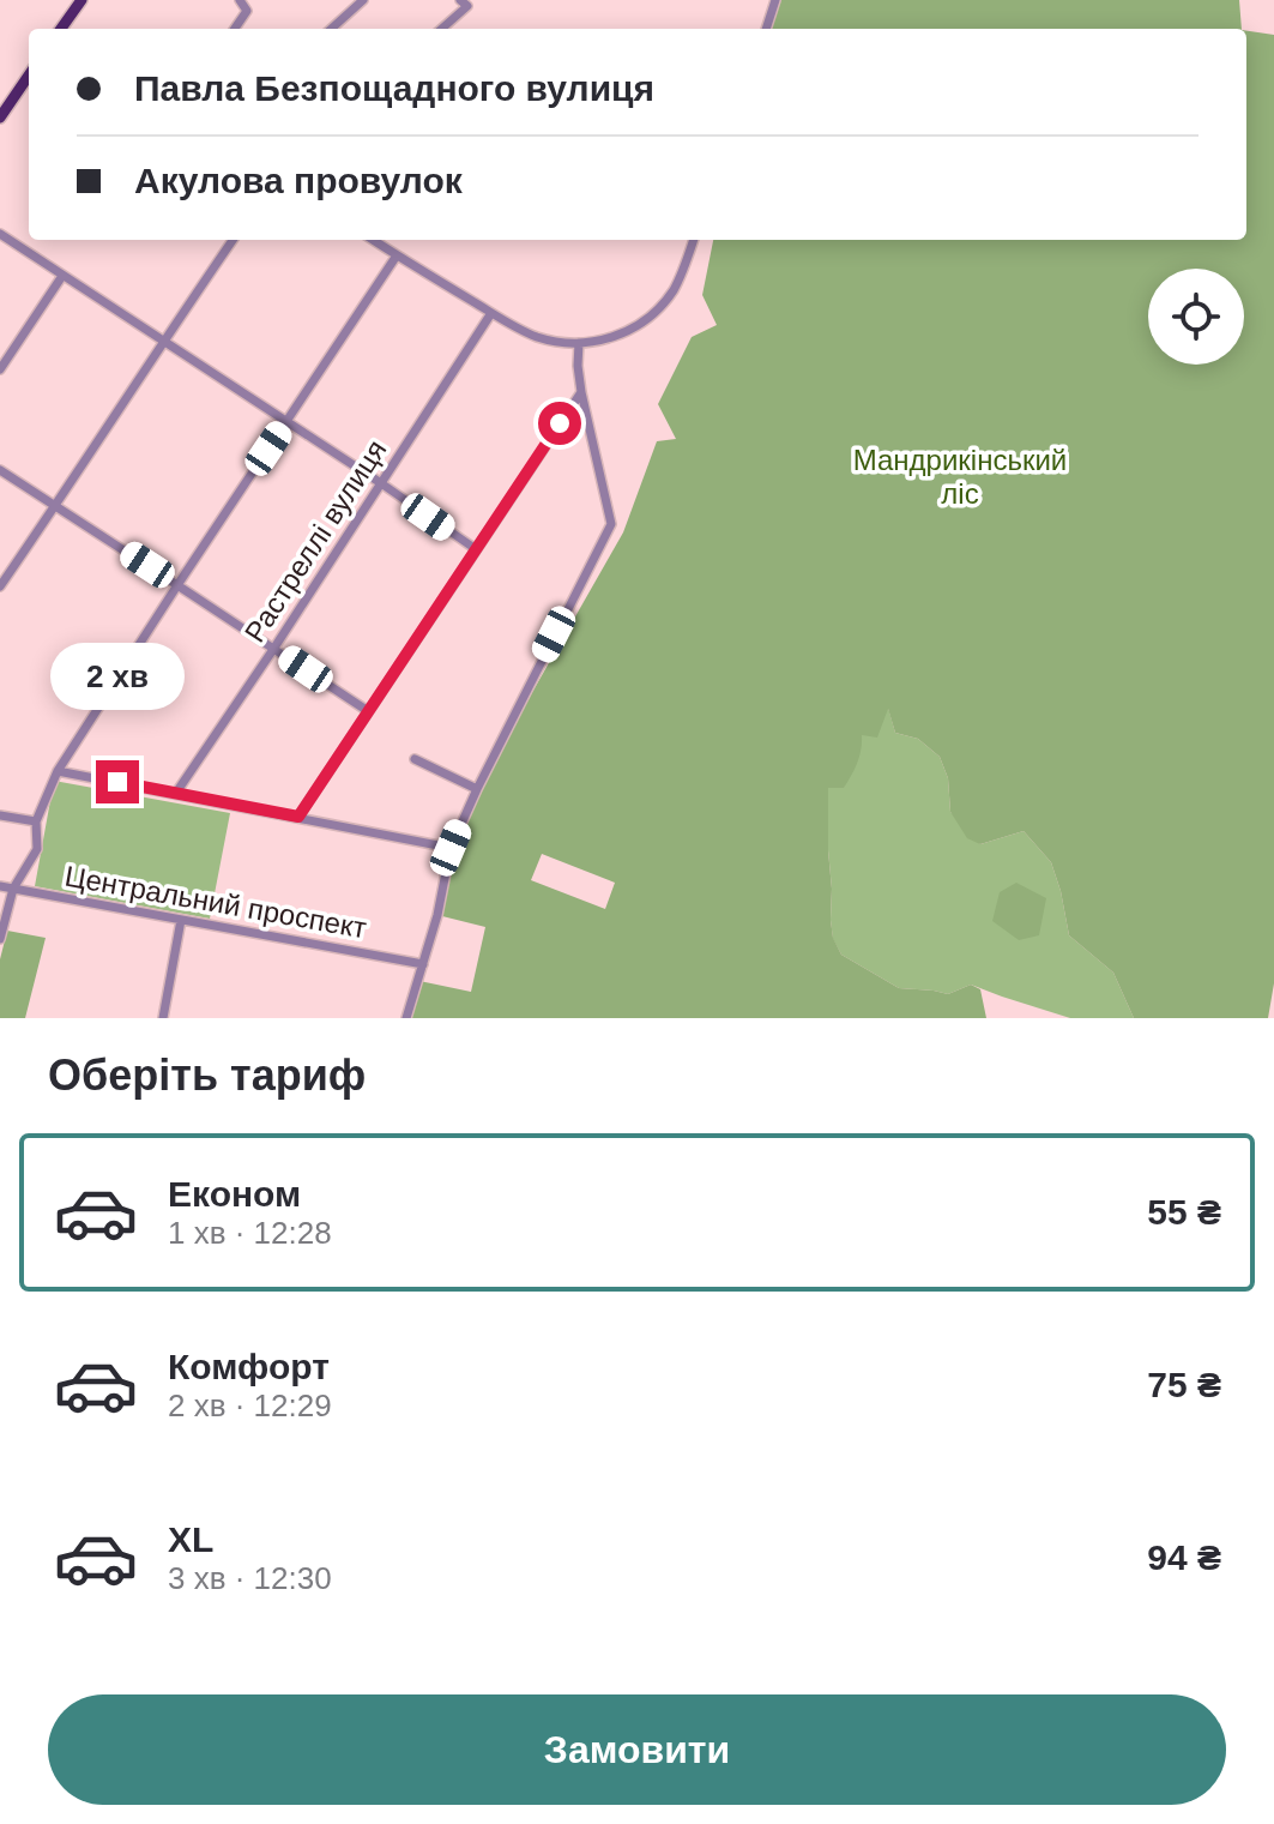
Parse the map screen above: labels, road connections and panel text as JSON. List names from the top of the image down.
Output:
{
  "streets": {
    "street": ["Растреллі вулиця", "Центральний проспект"]
  },
  "parks": ["Мандрикінський ліс"],
  "page": {
    "banner": ["Павла Безпощадного вулиця", "Акулова провулок"],
    "bubble": "2 хв",
    "heading": "Оберіть тариф",
    "list": [
      {
        "name": "Економ",
        "note": "1 хв · 12:28",
        "value": "55 ₴"
      },
      {
        "name": "Комфорт",
        "note": "2 хв · 12:29",
        "value": "75 ₴"
      },
      {
        "name": "XL",
        "note": "3 хв · 12:30",
        "value": "94 ₴"
      }
    ],
    "buttons": "Замовити"
  }
}
